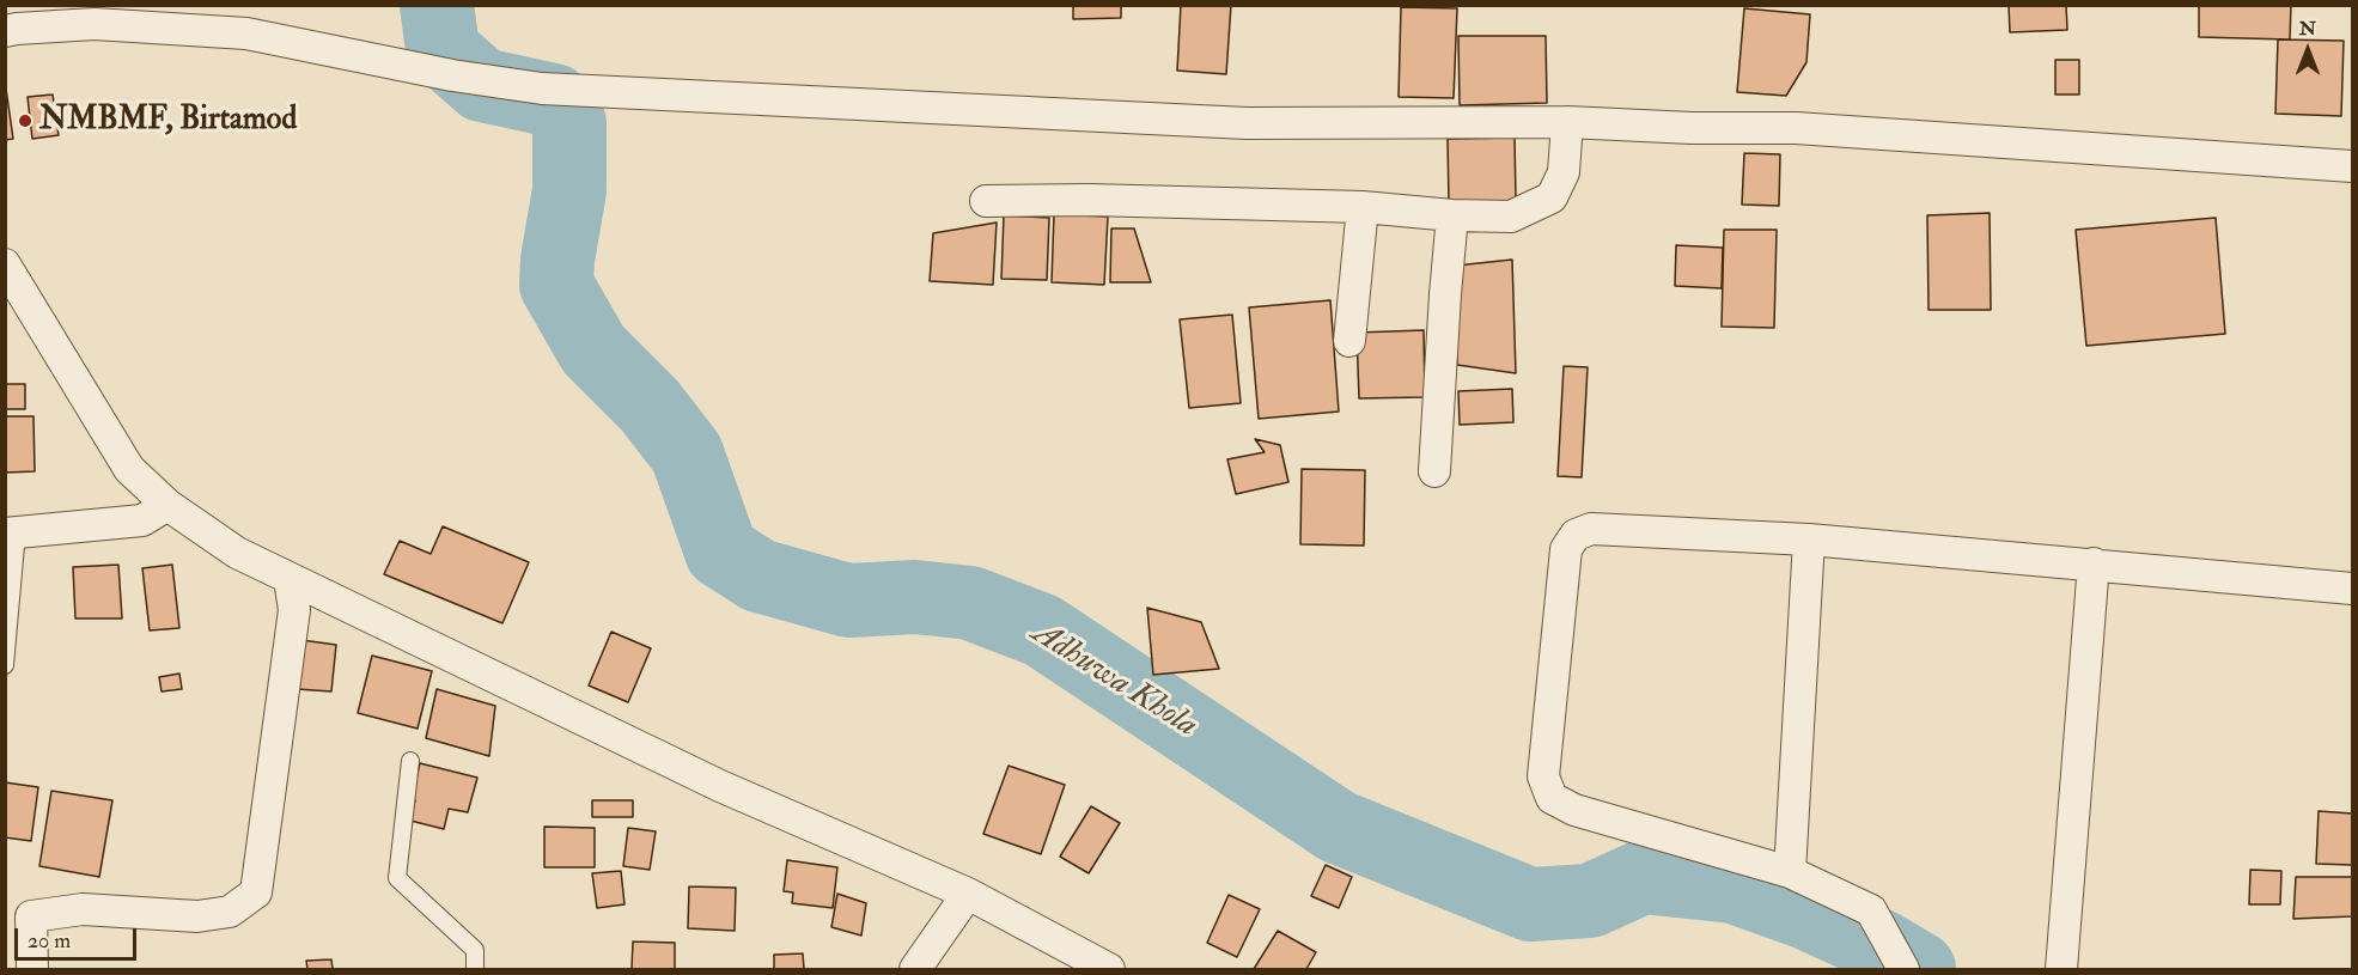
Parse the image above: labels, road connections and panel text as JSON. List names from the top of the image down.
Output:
{
  "water": ["Adhuwa Khola"],
  "places": ["NMBMF, Birtamod"],
  "scale_bar": "20 m",
  "north": "top"
}
